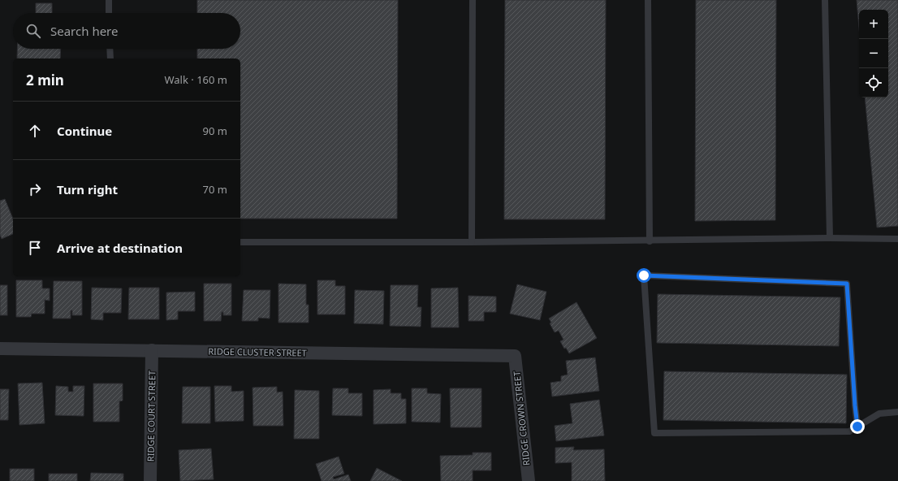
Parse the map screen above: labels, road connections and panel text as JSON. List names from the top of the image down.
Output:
{
  "streets": {
    "street": ["RIDGE CLUSTER STREET", "RIDGE COURT STREET", "RIDGE CROWN STREET"]
  },
  "crossings": [
    ["RIDGE CLUSTER STREET", "RIDGE COURT STREET"],
    ["RIDGE CLUSTER STREET", "RIDGE CROWN STREET"]
  ],
  "page": {
    "map_buttons": ["+", "−"],
    "search": "Search here",
    "heading": ["2 min", "Walk · 160 m"],
    "list": [
      ["Continue", "90 m"],
      ["Turn right", "70 m"],
      "Arrive at destination"
    ]
  }
}
